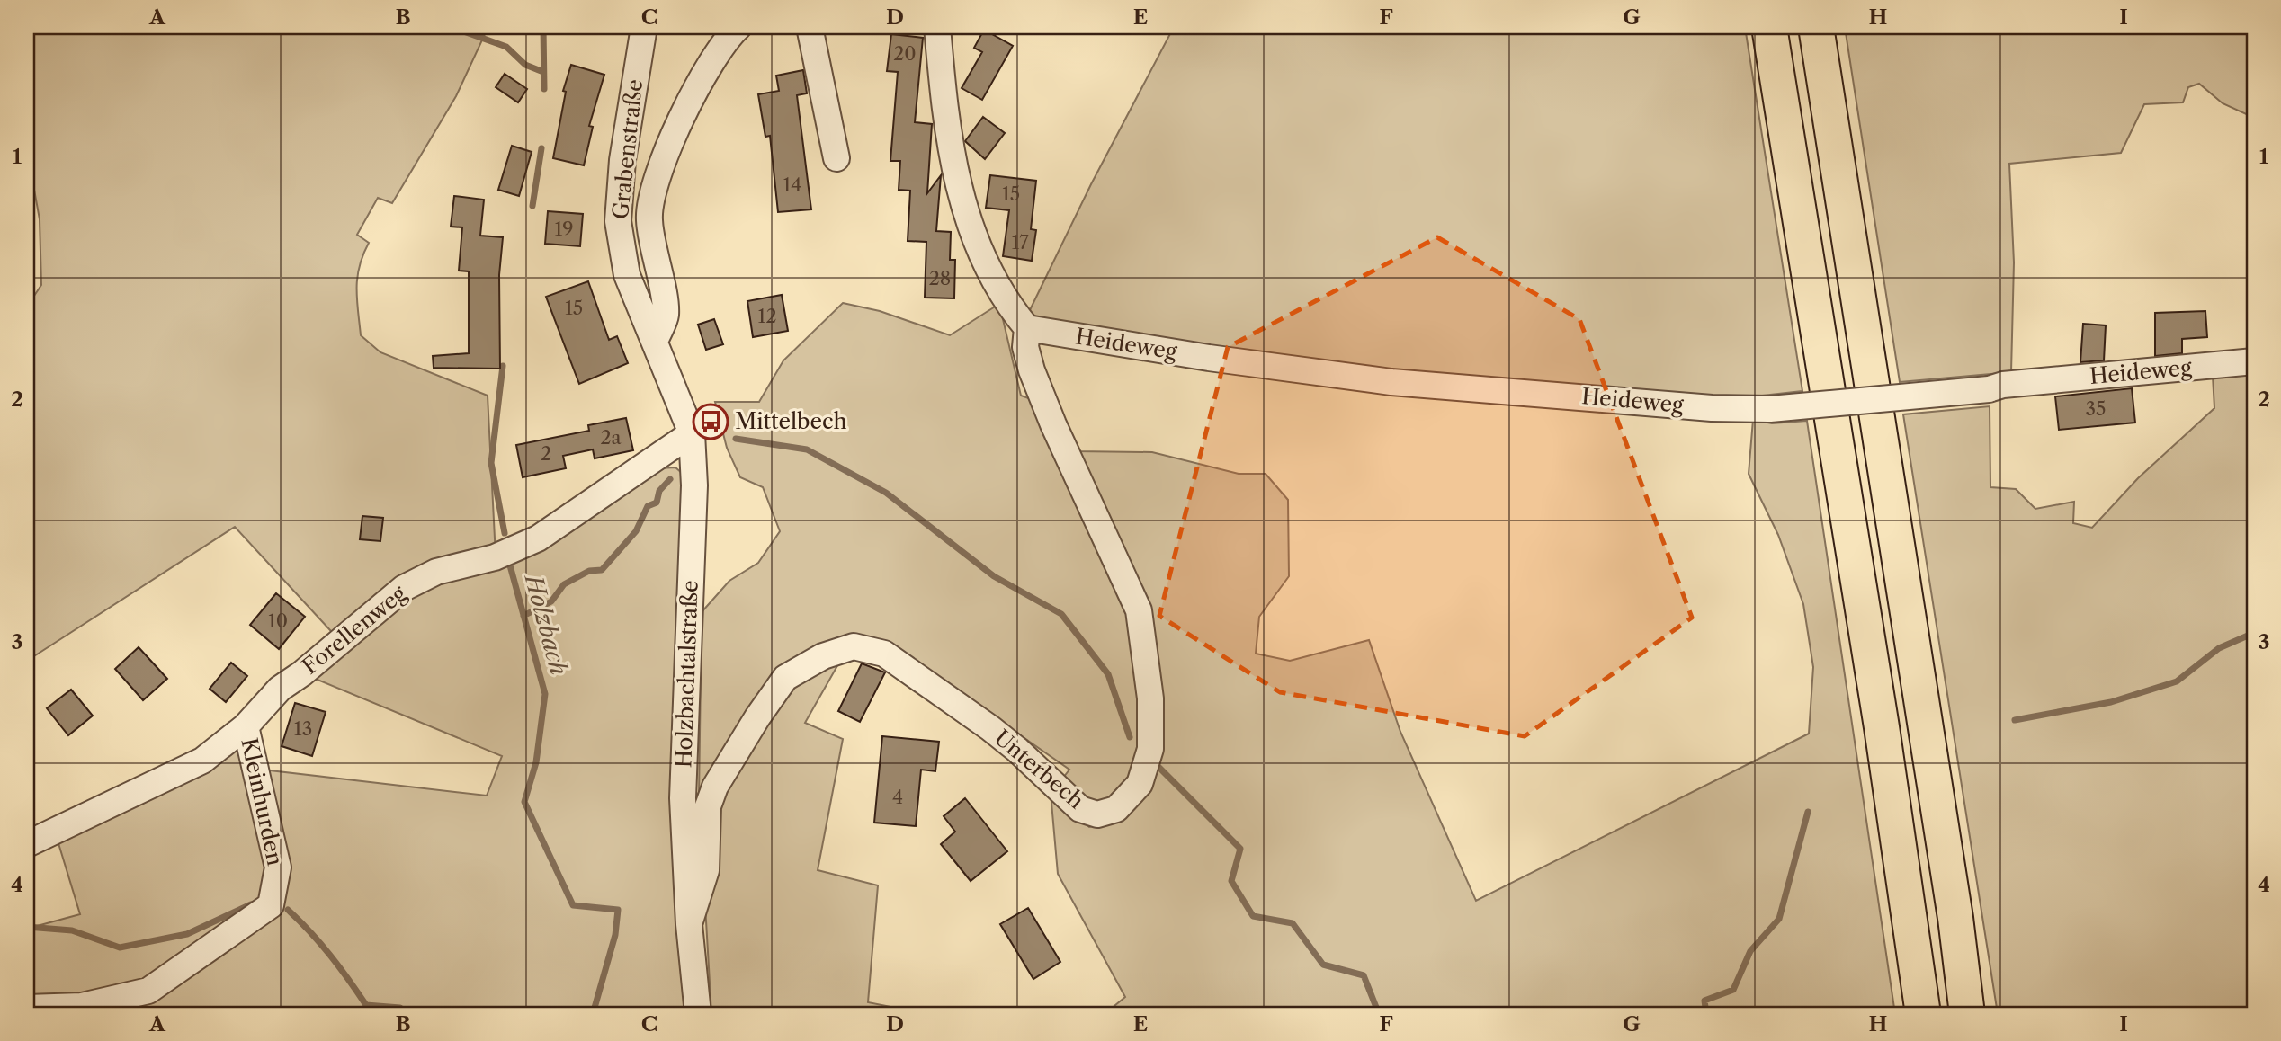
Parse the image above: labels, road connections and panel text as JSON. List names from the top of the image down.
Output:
{
  "streets": {
    "street": [
      "Grabenstraße",
      "Heideweg",
      "Forellenweg",
      "Holzbachtalstraße",
      "Unterbech",
      "Kleinhurden"
    ]
  },
  "crossings": [
    ["Grabenstraße", "Holzbachtalstraße"],
    ["Heideweg", "Unterbech"],
    ["Forellenweg", "Holzbachtalstraße"],
    ["Forellenweg", "Kleinhurden"],
    ["Holzbachtalstraße", "Unterbech"]
  ],
  "water": ["Holzbach"],
  "places": {
    "bus stop": ["Mittelbech"]
  },
  "house_numbers": [
    "20",
    "14",
    "15",
    "19",
    "17",
    "28",
    "15",
    "12",
    "35",
    "2a",
    "2",
    "10",
    "13",
    "4"
  ],
  "grid": {
    "columns": [
      "A",
      "B",
      "C",
      "D",
      "E",
      "F",
      "G",
      "H",
      "I"
    ],
    "rows": [
      "1",
      "2",
      "3",
      "4"
    ]
  }
}
